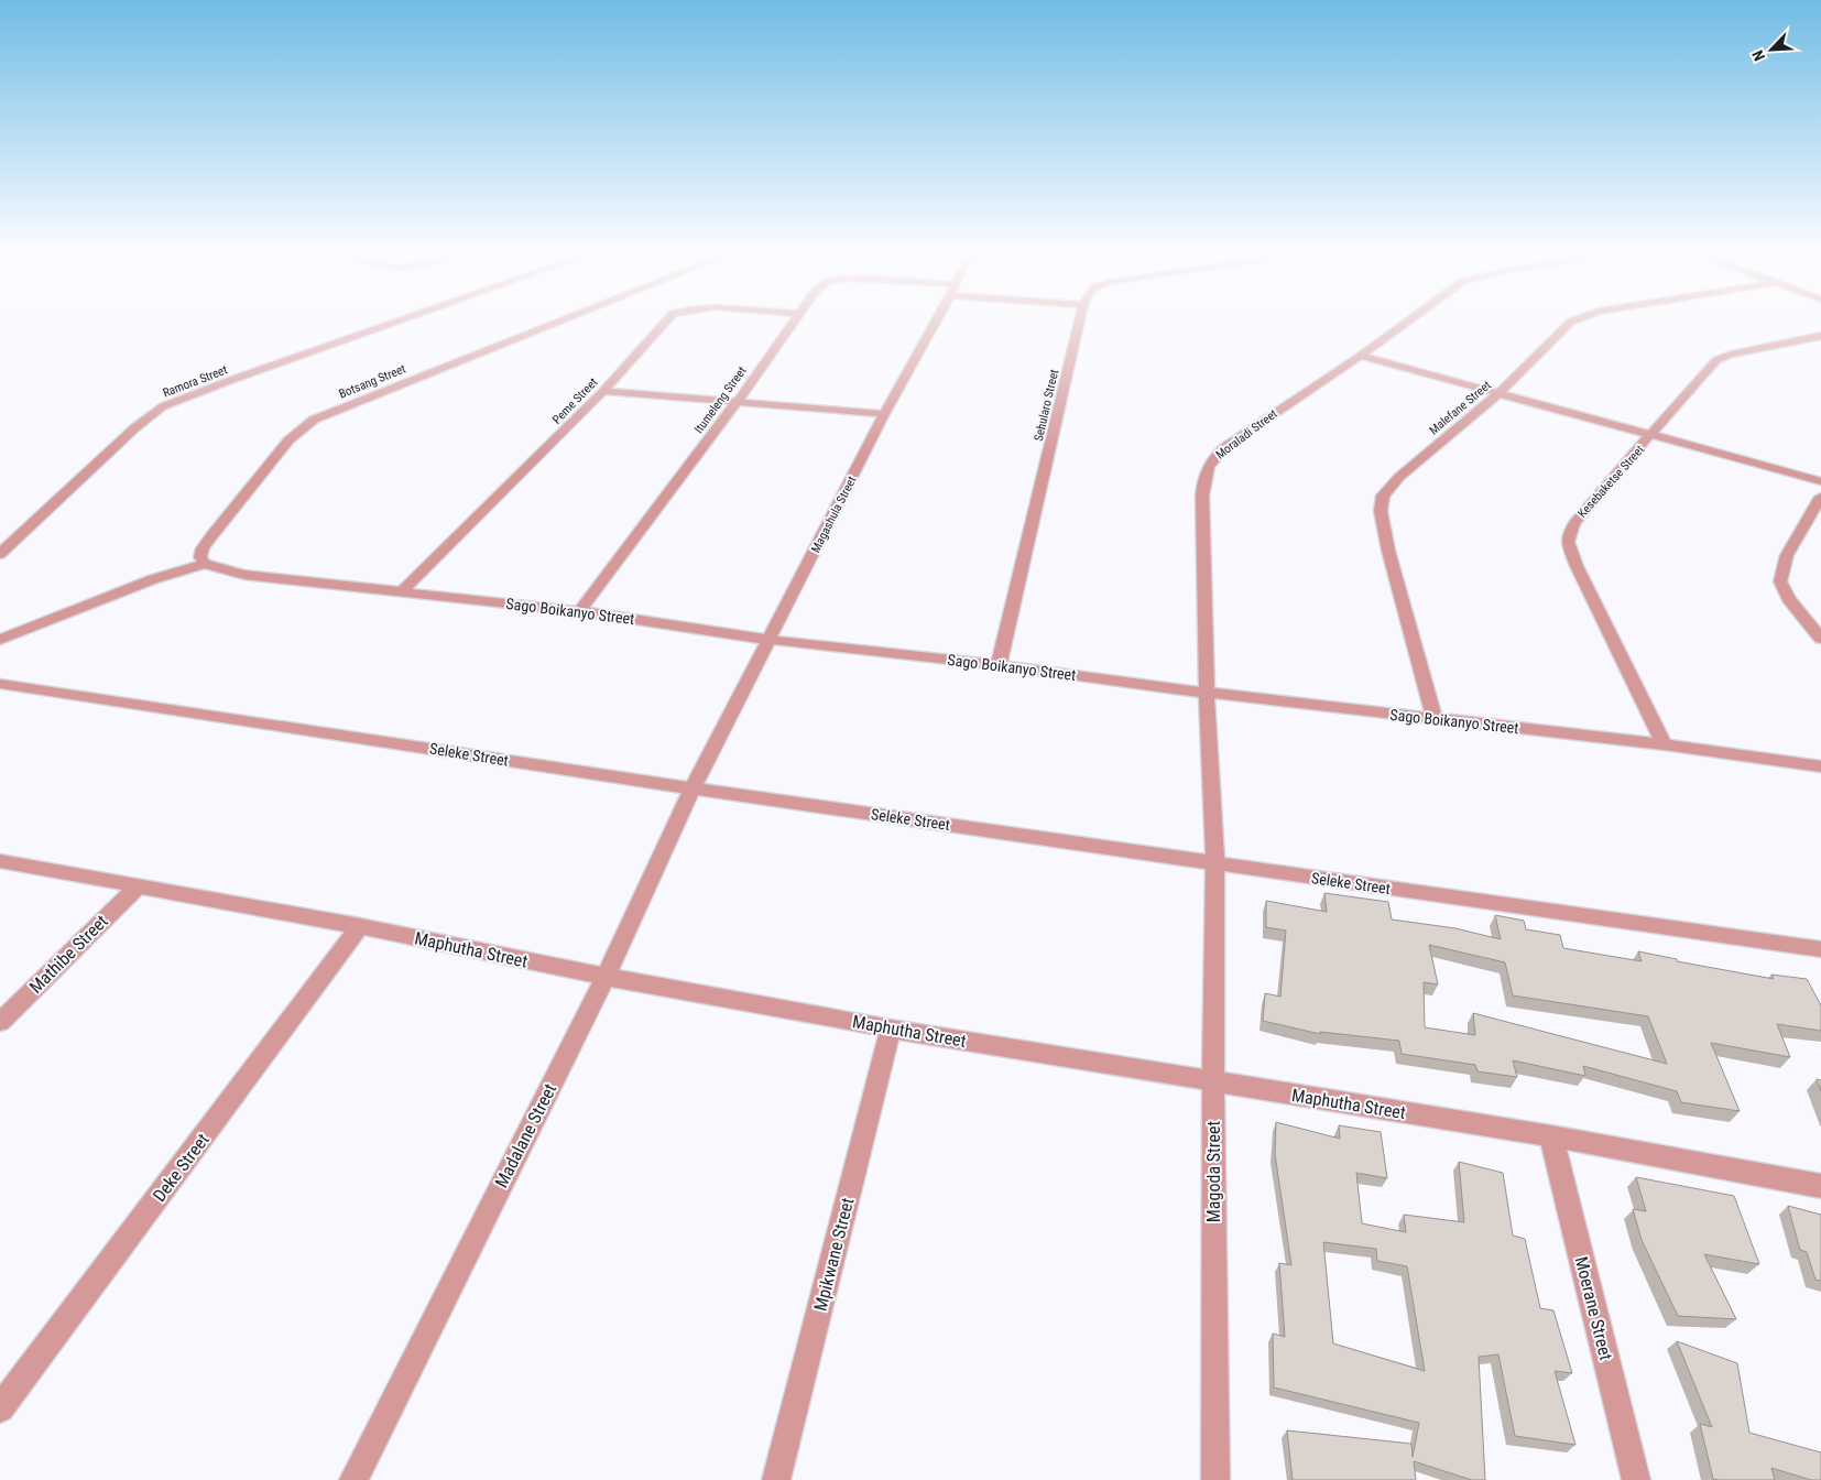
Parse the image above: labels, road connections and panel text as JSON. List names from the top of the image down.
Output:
{
  "streets": {
    "street": [
      "Ramora Street",
      "Botsang Street",
      "Itumeleng Street",
      "Peme Street",
      "Sehularo Street",
      "Malefane Street",
      "Moraladi Street",
      "Kesebaketse Street",
      "Magashula Street",
      "Sago Boikanyo Street",
      "Seleke Street",
      "Maphutha Street",
      "Mathibe Street",
      "Madalane Street",
      "Deke Street",
      "Magoda Street",
      "Mpikwane Street",
      "Moerane Street"
    ]
  },
  "crossings": [
    ["Botsang Street", "Sago Boikanyo Street"],
    ["Itumeleng Street", "Sago Boikanyo Street"],
    ["Peme Street", "Sago Boikanyo Street"],
    ["Sehularo Street", "Sago Boikanyo Street"],
    ["Malefane Street", "Sago Boikanyo Street"],
    ["Moraladi Street", "Sago Boikanyo Street"],
    ["Moraladi Street", "Seleke Street"],
    ["Moraladi Street", "Magoda Street"],
    ["Kesebaketse Street", "Sago Boikanyo Street"],
    ["Magashula Street", "Sago Boikanyo Street"],
    ["Magashula Street", "Seleke Street"],
    ["Magashula Street", "Madalane Street"],
    ["Seleke Street", "Madalane Street"],
    ["Seleke Street", "Magoda Street"],
    ["Maphutha Street", "Mathibe Street"],
    ["Maphutha Street", "Madalane Street"],
    ["Maphutha Street", "Deke Street"],
    ["Maphutha Street", "Magoda Street"],
    ["Maphutha Street", "Mpikwane Street"],
    ["Maphutha Street", "Moerane Street"]
  ],
  "north": "bottom left"
}
